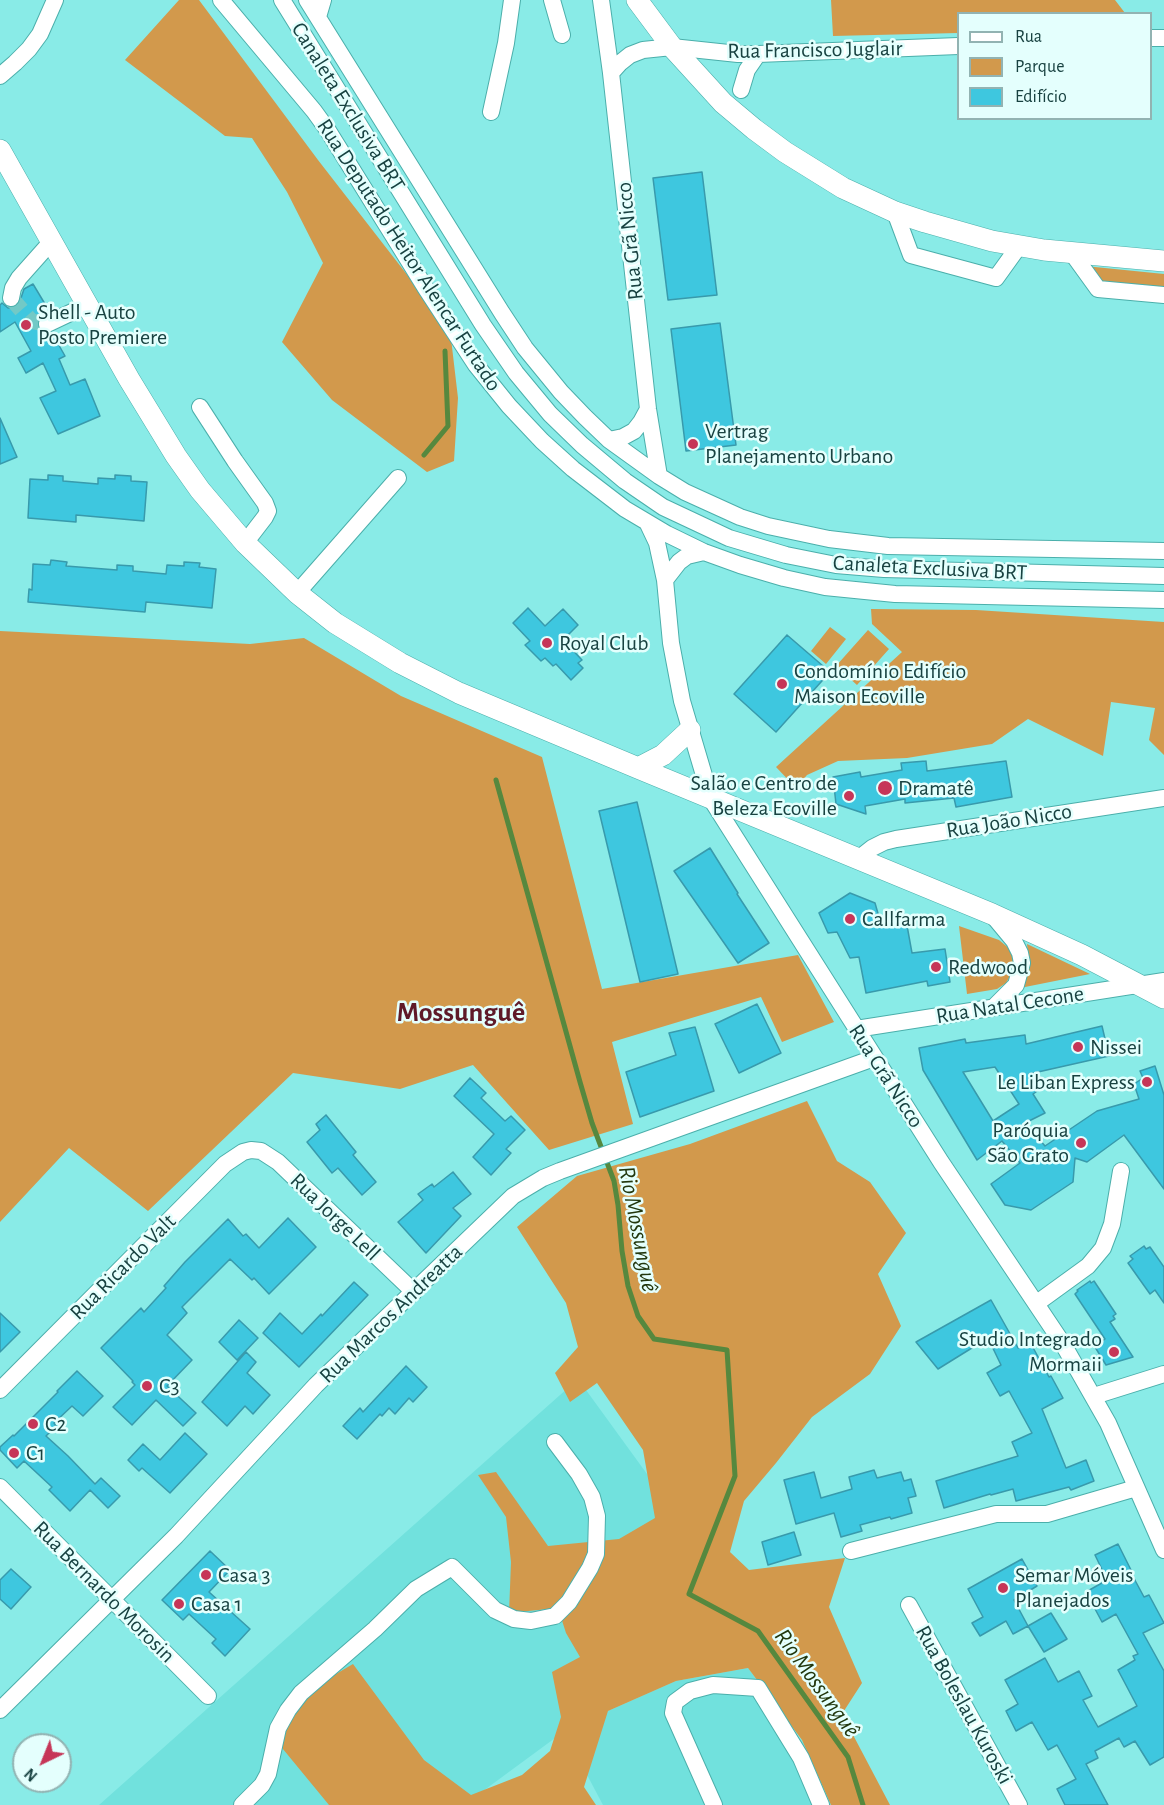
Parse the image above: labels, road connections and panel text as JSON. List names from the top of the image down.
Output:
{
  "streets": {
    "street": [
      "Rua Francisco Juglair",
      "Canaleta Exclusiva BRT",
      "Rua Grã Nicco",
      "Rua Deputado Heitor Alencar Furtado",
      "Rua João Nicco",
      "Rua Natal Cecone",
      "Rua Jorge Lell",
      "Rua Ricardo Valt",
      "Rua Marcos Andreatta",
      "Rua Bernardo Morosin",
      "Rua Boleslau Kuroski"
    ]
  },
  "crossings": [
    ["Rua Grã Nicco", "Rua Deputado Heitor Alencar Furtado"],
    ["Rua Grã Nicco", "Rua Natal Cecone"],
    ["Rua Grã Nicco", "Rua Marcos Andreatta"],
    ["Rua Jorge Lell", "Rua Ricardo Valt"],
    ["Rua Jorge Lell", "Rua Marcos Andreatta"],
    ["Rua Marcos Andreatta", "Rua Bernardo Morosin"]
  ],
  "districts": ["Mossunguê"],
  "water": ["Rio Mossunguê"],
  "places": [
    "Shell - Auto Posto Premiere",
    "Vertrag Planejamento Urbano",
    "Royal Club",
    "Condomínio Edifício Maison Ecoville",
    "Dramatê",
    "Salão e Centro de Beleza Ecoville",
    "Callfarma",
    "Redwood",
    "Nissei",
    "Le Liban Express",
    "Paróquia São Grato",
    "Studio Integrado Mormaii",
    "C3",
    "C2",
    "C1",
    "Casa 3",
    "Semar Móveis Planejados",
    "Casa 1"
  ],
  "legend": ["Rua", "Parque", "Edifício"],
  "north": "bottom left"
}
